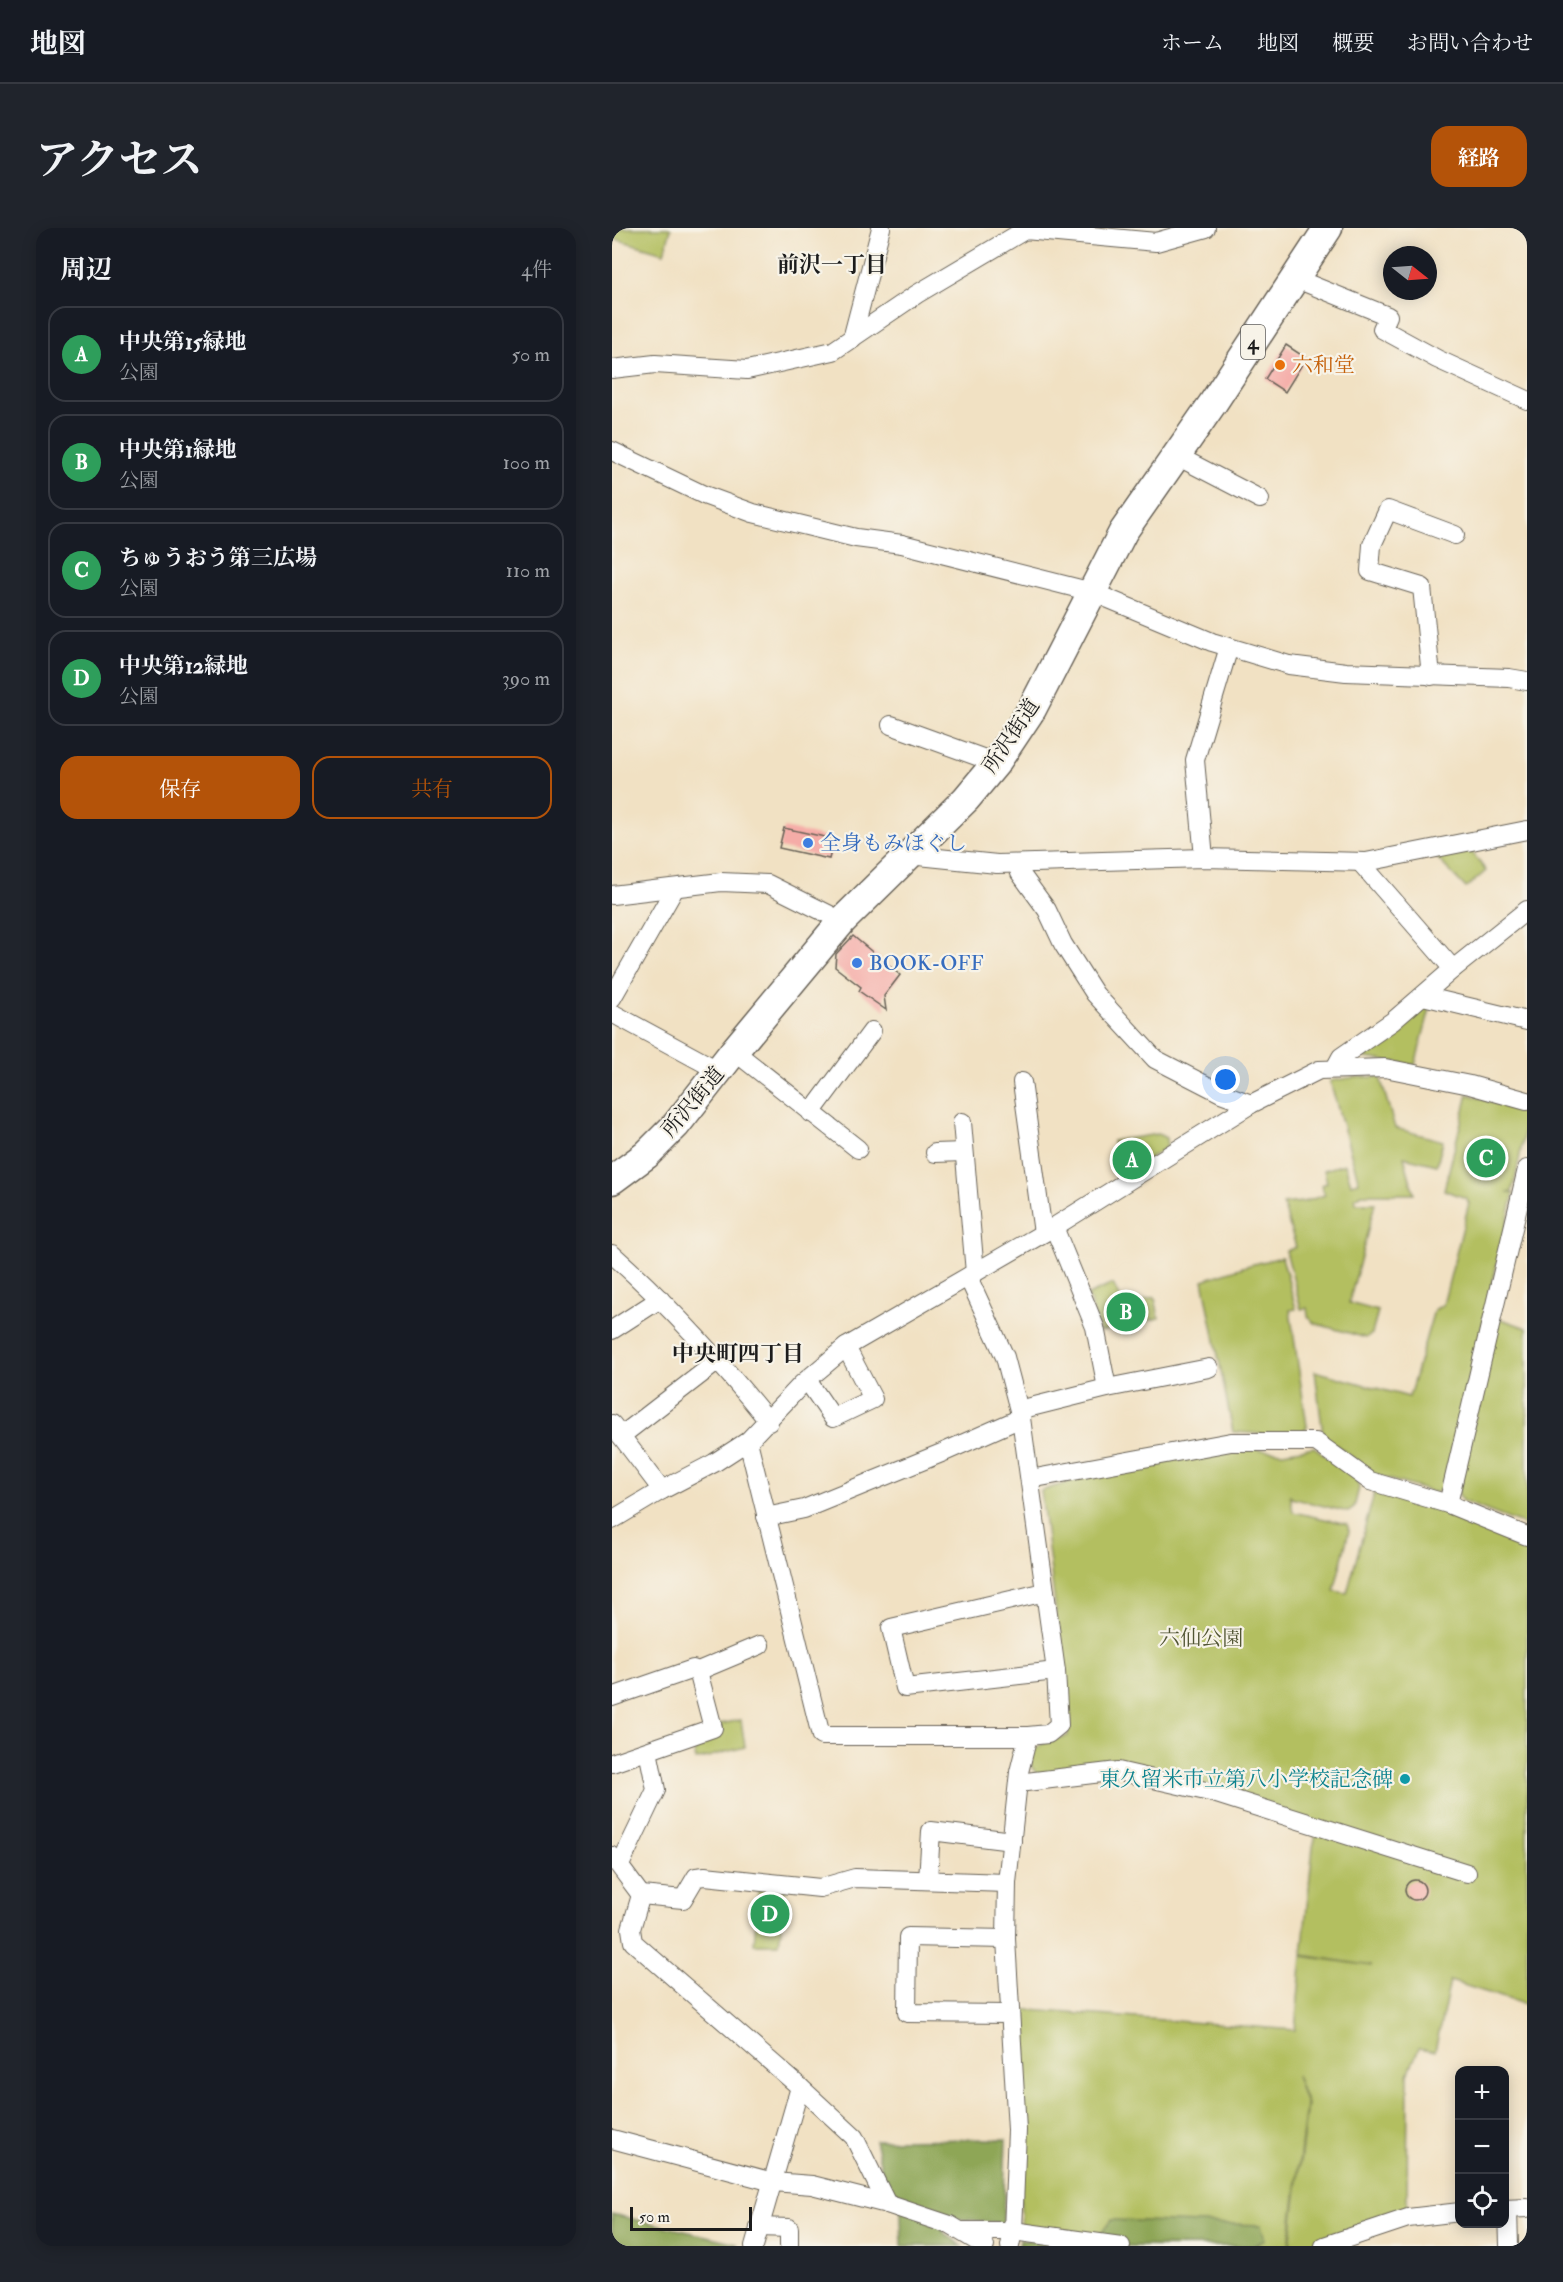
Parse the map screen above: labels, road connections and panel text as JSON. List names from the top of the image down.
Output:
{
  "streets": {
    "main road": ["4", "所沢街道"]
  },
  "districts": ["前沢一丁目", "中央町四丁目"],
  "parks": ["六仙公園"],
  "places": [
    "六和堂",
    "全身もみほぐし",
    "BOOK-OFF",
    "東久留米市立第八小学校記念碑"
  ],
  "scale_bar": "50 m",
  "north": "right",
  "page": {
    "header": "地図",
    "nav": [
      "ホーム",
      "地図",
      "概要",
      "お問い合わせ"
    ],
    "title": "アクセス",
    "buttons": [
      "経路",
      ["保存", "共有"]
    ],
    "heading": ["周辺", "4件"],
    "list": [
      {
        "mark": "A",
        "name": "中央第15緑地",
        "note": "公園",
        "value": "50 m"
      },
      {
        "mark": "B",
        "name": "中央第1緑地",
        "note": "公園",
        "value": "100 m"
      },
      {
        "mark": "C",
        "name": "ちゅうおう第三広場",
        "note": "公園",
        "value": "110 m"
      },
      {
        "mark": "D",
        "name": "中央第12緑地",
        "note": "公園",
        "value": "390 m"
      }
    ],
    "pins": [
      "C",
      "A",
      "B",
      "D"
    ],
    "map_buttons": ["+", "−"],
    "scale": "50 m"
  }
}
